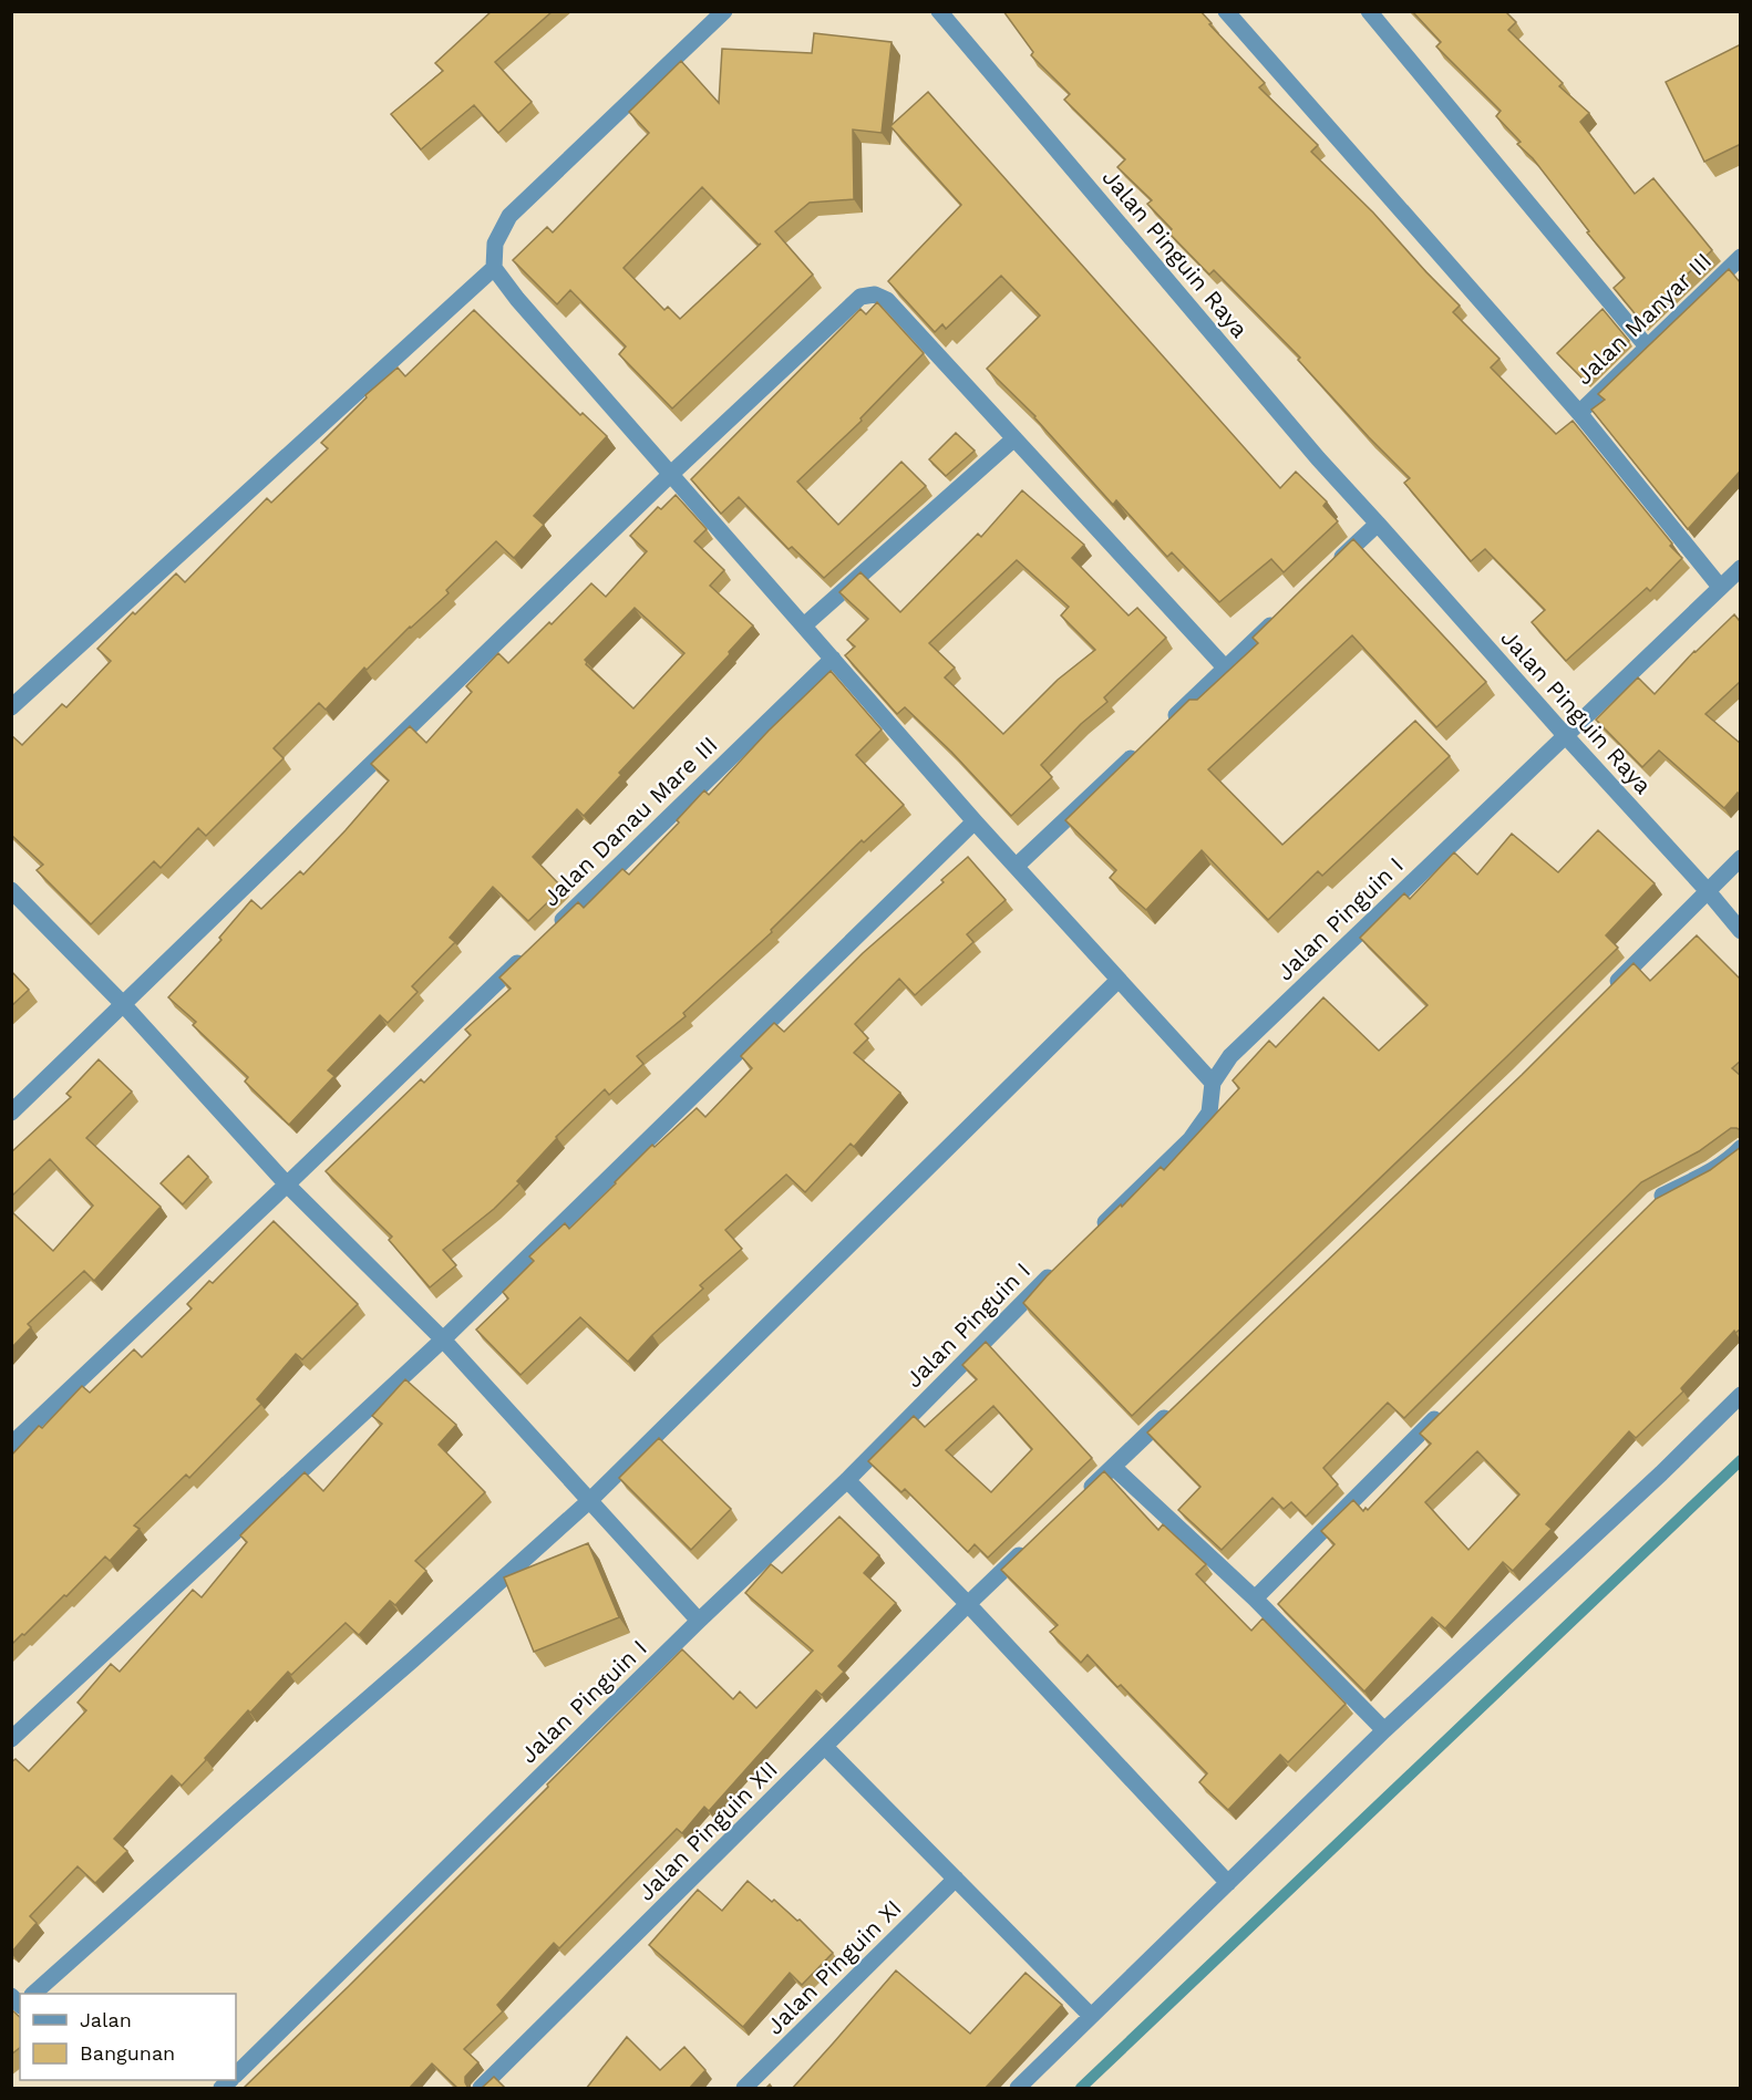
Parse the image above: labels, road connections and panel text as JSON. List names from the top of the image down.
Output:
{
  "streets": {
    "street": [
      "Jalan Pinguin Raya",
      "Jalan Manyar III",
      "Jalan Danau Mare III",
      "Jalan Pinguin I",
      "Jalan Pinguin XII",
      "Jalan Pinguin XI"
    ]
  },
  "crossings": [
    ["Jalan Pinguin Raya", "Jalan Pinguin I"]
  ],
  "legend": ["Jalan", "Bangunan"]
}
